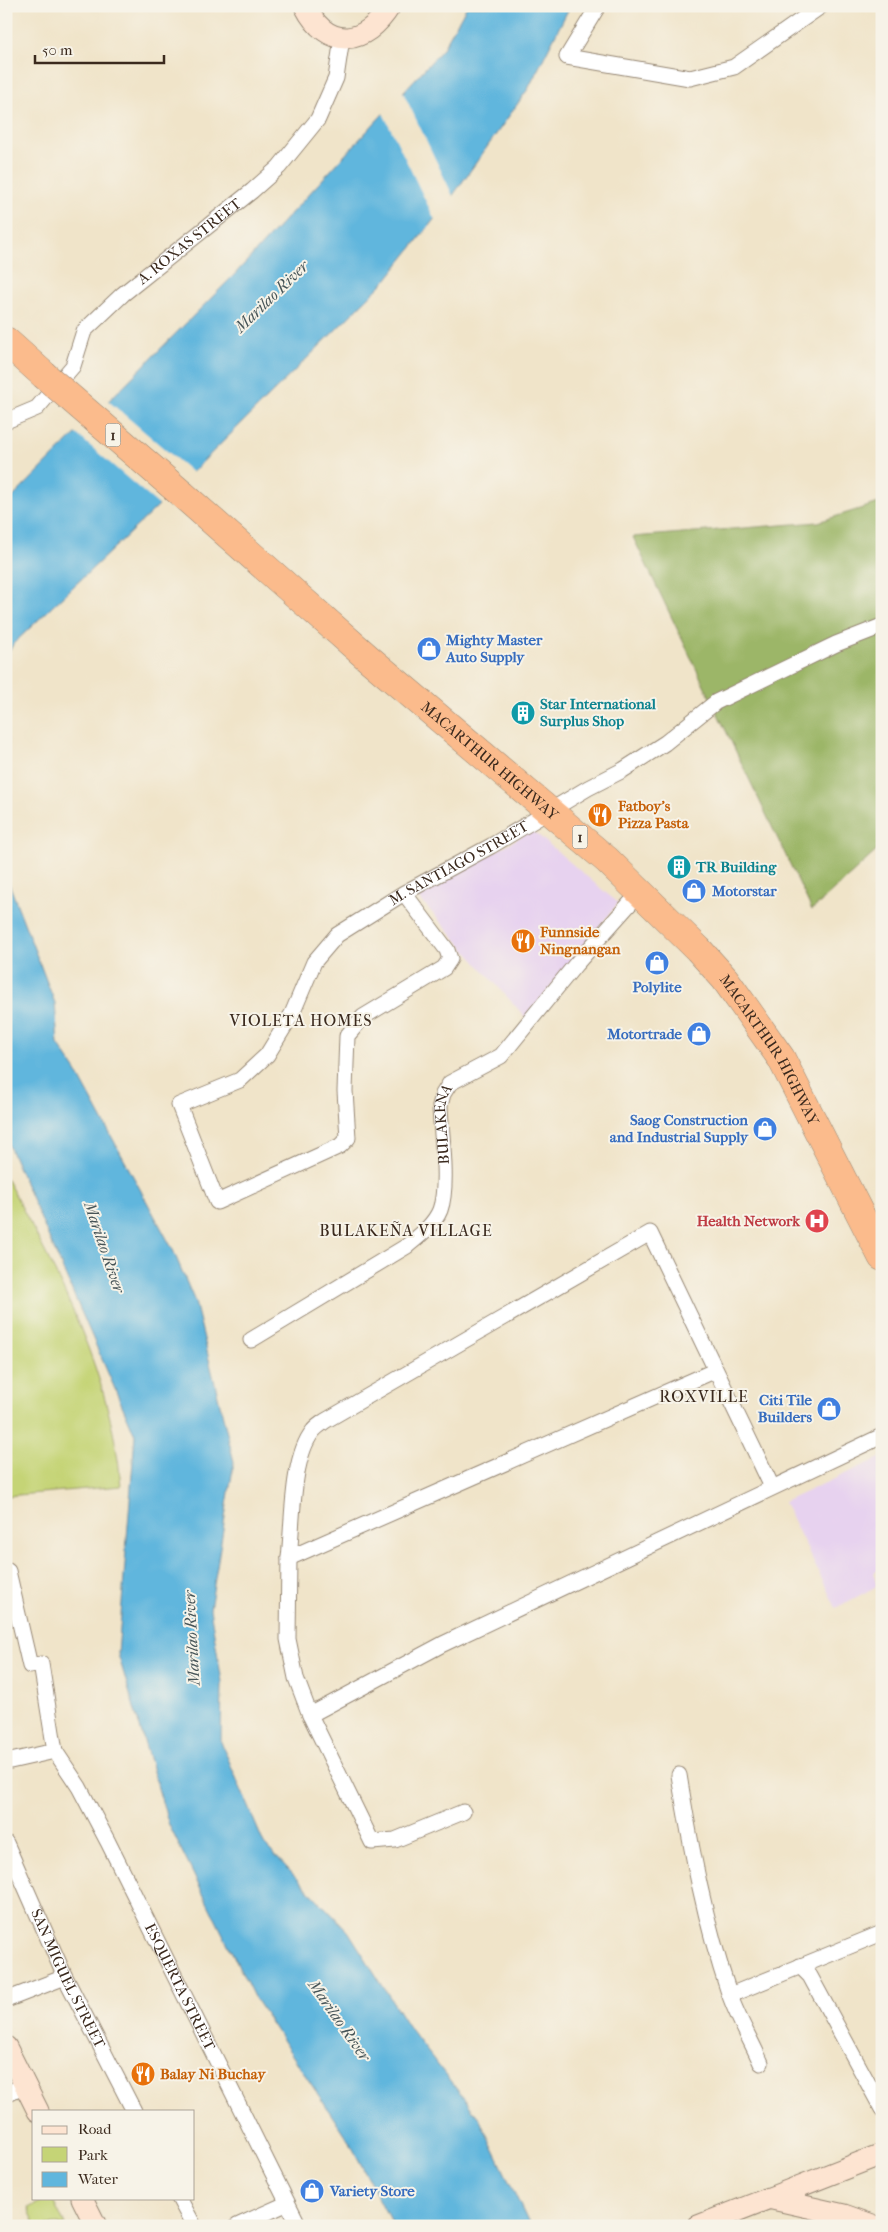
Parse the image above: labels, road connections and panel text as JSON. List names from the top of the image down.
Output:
{
  "streets": {
    "highway": ["1", "MACARTHUR HIGHWAY"],
    "street": [
      "A. ROXAS STREET",
      "M. SANTIAGO STREET",
      "BULAKENA",
      "SAN MIGUEL STREET",
      "ESQUERTA STREET"
    ]
  },
  "crossings": [
    ["MACARTHUR HIGHWAY", "M. SANTIAGO STREET"],
    ["MACARTHUR HIGHWAY", "BULAKENA"]
  ],
  "districts": ["VIOLETA HOMES", "BULAKEÑA VILLAGE", "ROXVILLE"],
  "water": ["Marilao River"],
  "places": {
    "shop": [
      "Mighty Master Auto Supply",
      "Motorstar",
      "Polylite",
      "Motortrade",
      "Saog Construction and Industrial Supply",
      "Citi Tile Builders",
      "Variety Store"
    ],
    "building": ["Star International Surplus Shop", "TR Building"],
    "restaurant": ["Fatboy's Pizza Pasta", "Funnside Ningnangan", "Balay Ni Buchay"],
    "hospital": ["Health Network"]
  },
  "legend": ["Road", "Park", "Water"],
  "scale_bar": "50 m"
}
